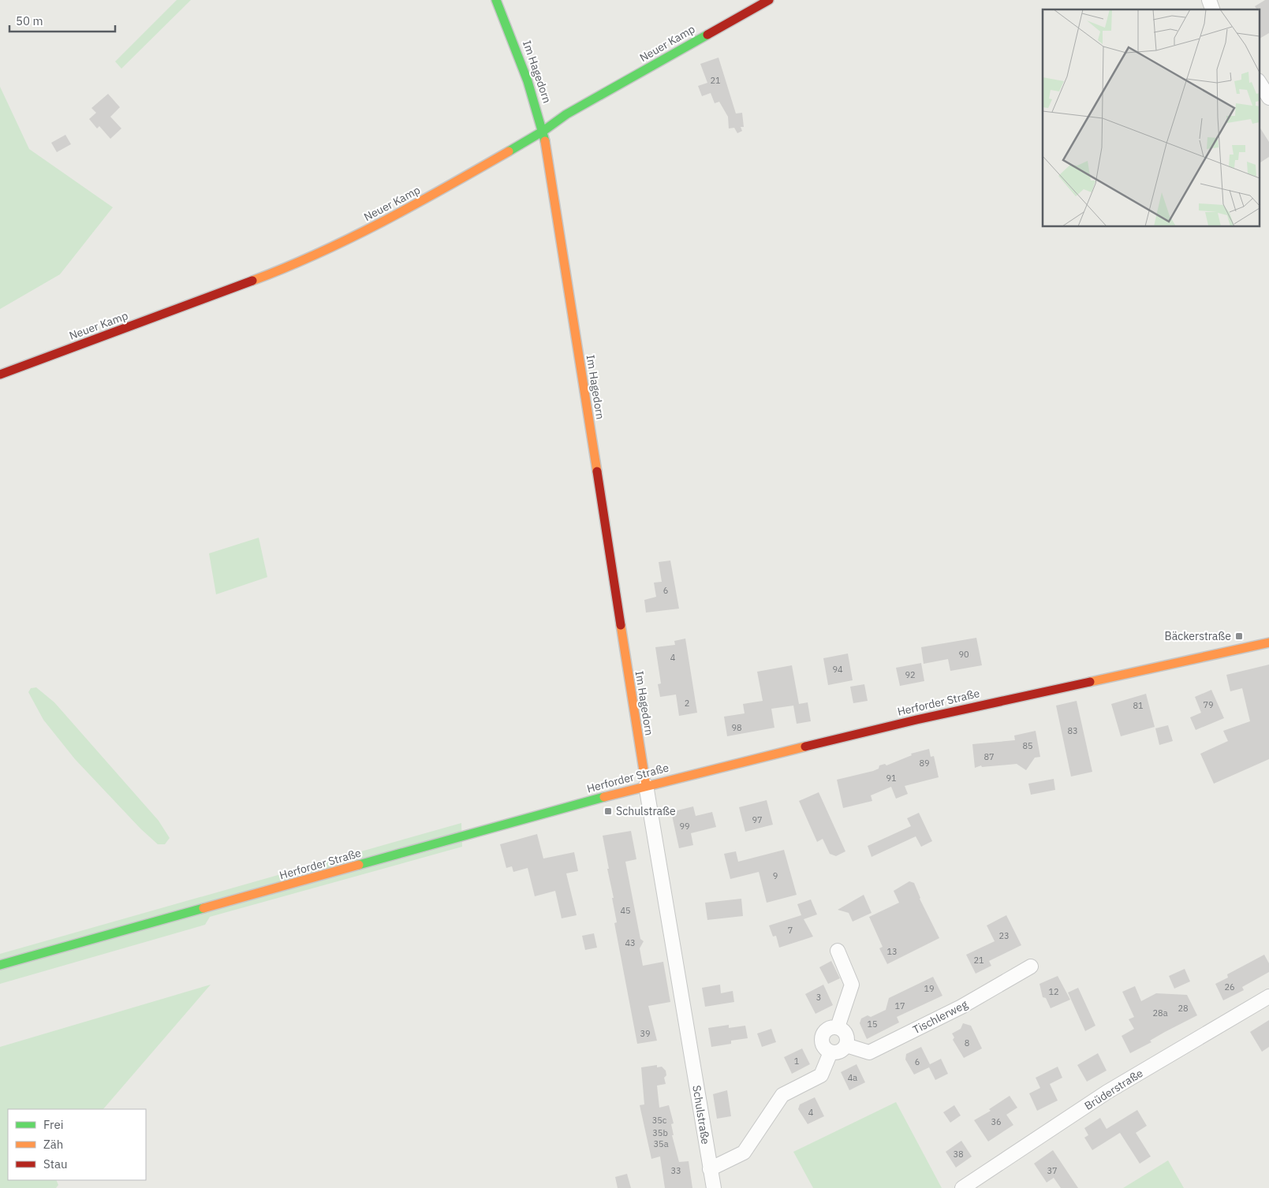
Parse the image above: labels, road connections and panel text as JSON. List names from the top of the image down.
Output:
{
  "streets": {
    "street": [
      "Neuer Kamp",
      "Im Hagedorn",
      "Herforder Straße",
      "Tischlerweg",
      "Brüderstraße",
      "Schulstraße"
    ]
  },
  "crossings": [
    ["Neuer Kamp", "Im Hagedorn"],
    ["Im Hagedorn", "Herforder Straße"],
    ["Im Hagedorn", "Schulstraße"],
    ["Herforder Straße", "Schulstraße"]
  ],
  "places": {
    "transit": ["Bäckerstraße", "Schulstraße"]
  },
  "house_numbers": [
    "21",
    "6",
    "90",
    "4",
    "94",
    "92",
    "2",
    "79",
    "81",
    "98",
    "83",
    "85",
    "87",
    "89",
    "91",
    "97",
    "99",
    "9",
    "45",
    "7",
    "23",
    "43",
    "13",
    "21",
    "26",
    "19",
    "12",
    "3",
    "17",
    "28",
    "28a",
    "15",
    "39",
    "8",
    "1",
    "6",
    "4a",
    "4",
    "35c",
    "36",
    "35b",
    "35a",
    "38",
    "33",
    "37"
  ],
  "legend": ["Frei", "Zäh", "Stau"],
  "scale_bar": "50 m"
}
